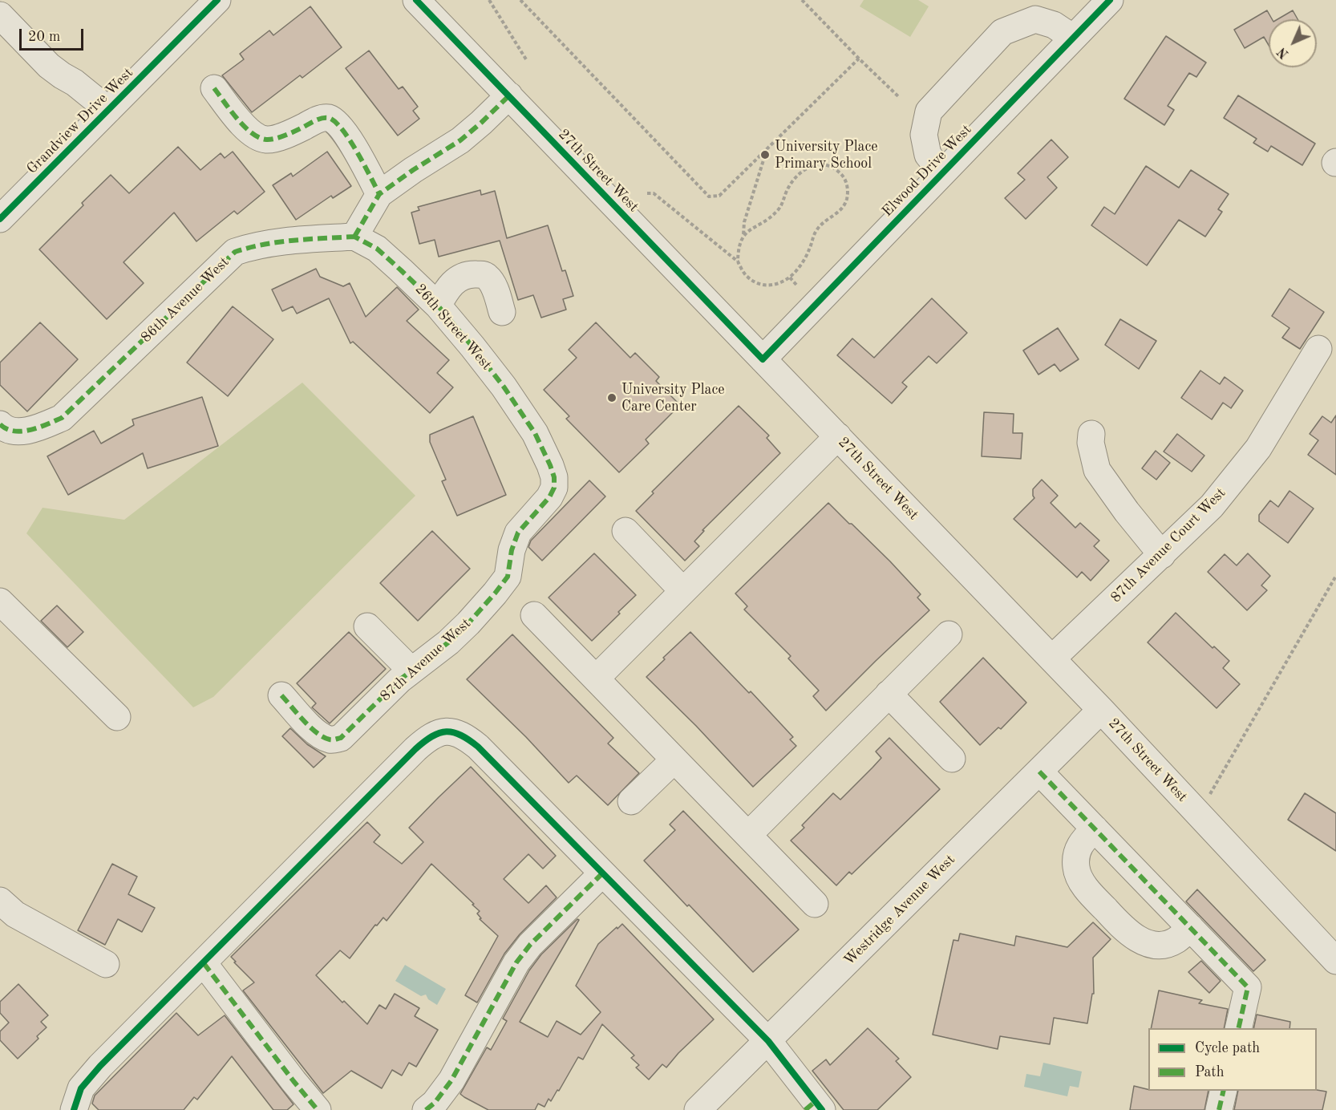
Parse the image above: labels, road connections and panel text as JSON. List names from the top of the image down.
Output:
{
  "streets": {
    "street": [
      "Grandview Drive West",
      "27th Street West",
      "Elwood Drive West",
      "86th Avenue West",
      "26th Street West",
      "87th Avenue Court West",
      "87th Avenue West",
      "Westridge Avenue West"
    ]
  },
  "crossings": [
    ["27th Street West", "Elwood Drive West"],
    ["27th Street West", "87th Avenue Court West"],
    ["27th Street West", "Westridge Avenue West"],
    ["86th Avenue West", "26th Street West"],
    ["26th Street West", "87th Avenue West"]
  ],
  "places": ["University Place Primary School", "University Place Care Center"],
  "legend": ["Cycle path", "Path"],
  "scale_bar": "20 m",
  "north": "bottom left"
}
